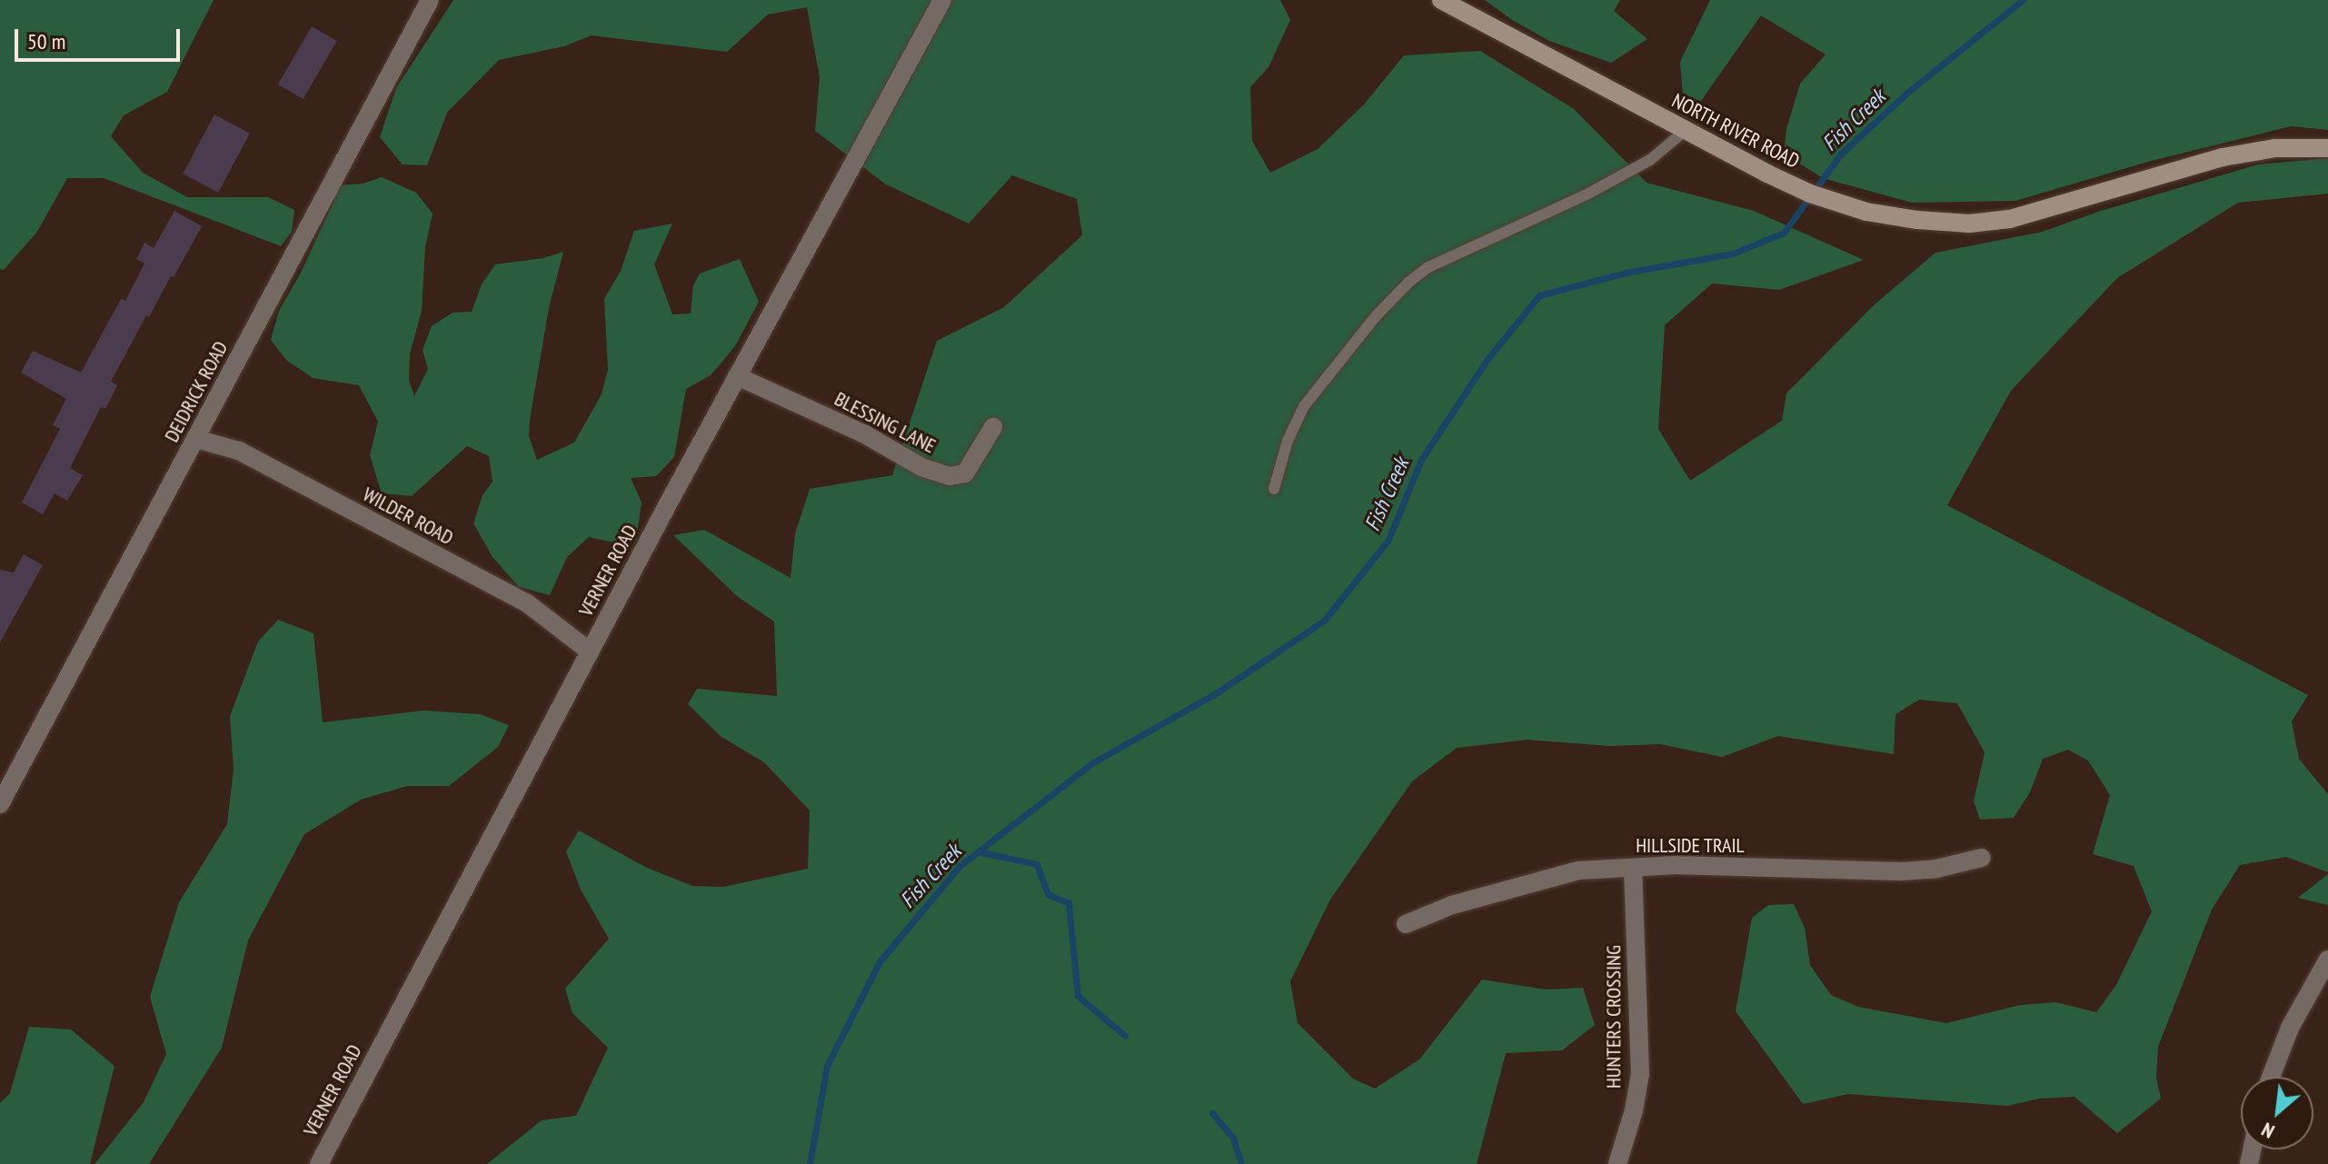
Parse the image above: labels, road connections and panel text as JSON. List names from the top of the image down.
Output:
{
  "streets": {
    "street": [
      "NORTH RIVER ROAD",
      "DEIDRICK ROAD",
      "BLESSING LANE",
      "WILDER ROAD",
      "VERNER ROAD",
      "HILLSIDE TRAIL",
      "HUNTERS CROSSING"
    ]
  },
  "crossings": [
    ["DEIDRICK ROAD", "WILDER ROAD"],
    ["BLESSING LANE", "VERNER ROAD"],
    ["WILDER ROAD", "VERNER ROAD"],
    ["HILLSIDE TRAIL", "HUNTERS CROSSING"]
  ],
  "water": ["Fish Creek"],
  "scale_bar": "50 m",
  "north": "bottom left"
}
